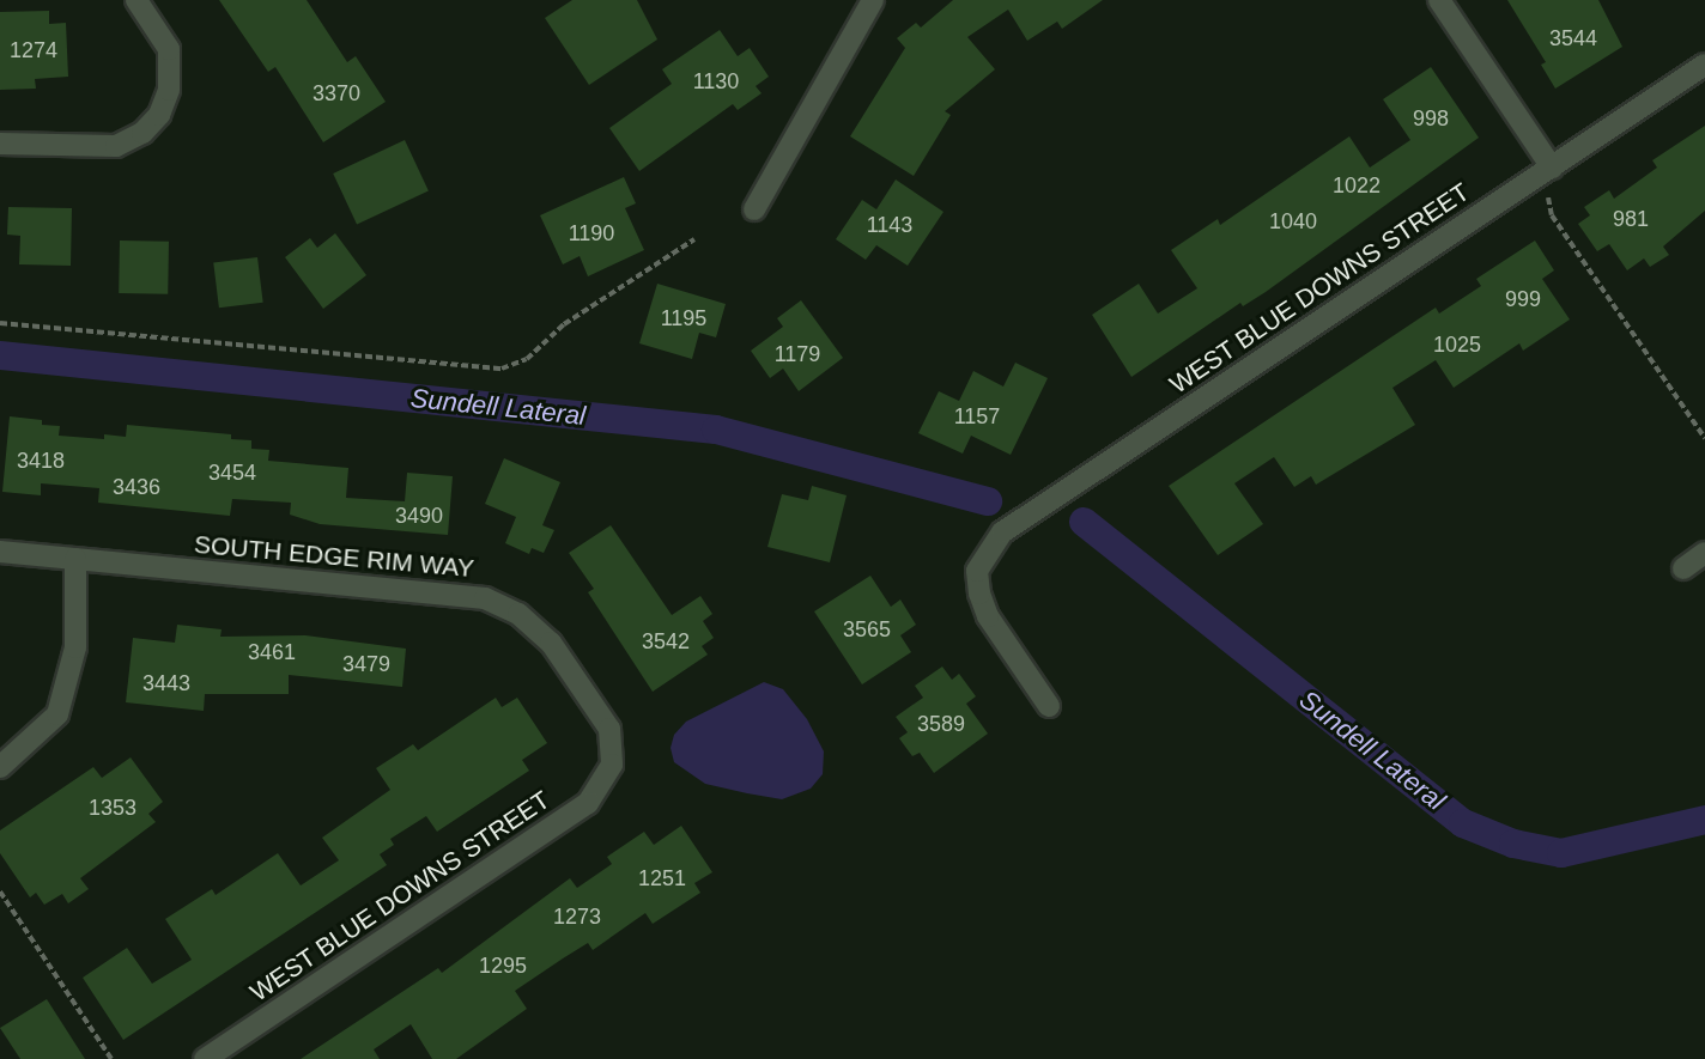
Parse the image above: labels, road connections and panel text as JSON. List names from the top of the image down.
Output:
{
  "streets": {
    "street": ["WEST BLUE DOWNS STREET", "SOUTH EDGE RIM WAY"]
  },
  "crossings": [
    ["WEST BLUE DOWNS STREET", "SOUTH EDGE RIM WAY"]
  ],
  "water": ["Sundell Lateral"],
  "house_numbers": [
    "3544",
    "1274",
    "1130",
    "3370",
    "998",
    "1022",
    "981",
    "1040",
    "1143",
    "1190",
    "999",
    "1195",
    "1025",
    "1179",
    "1157",
    "3418",
    "3454",
    "3436",
    "3490",
    "3565",
    "3542",
    "3461",
    "3479",
    "3443",
    "3589",
    "1353",
    "1251",
    "1273",
    "1295"
  ]
}
